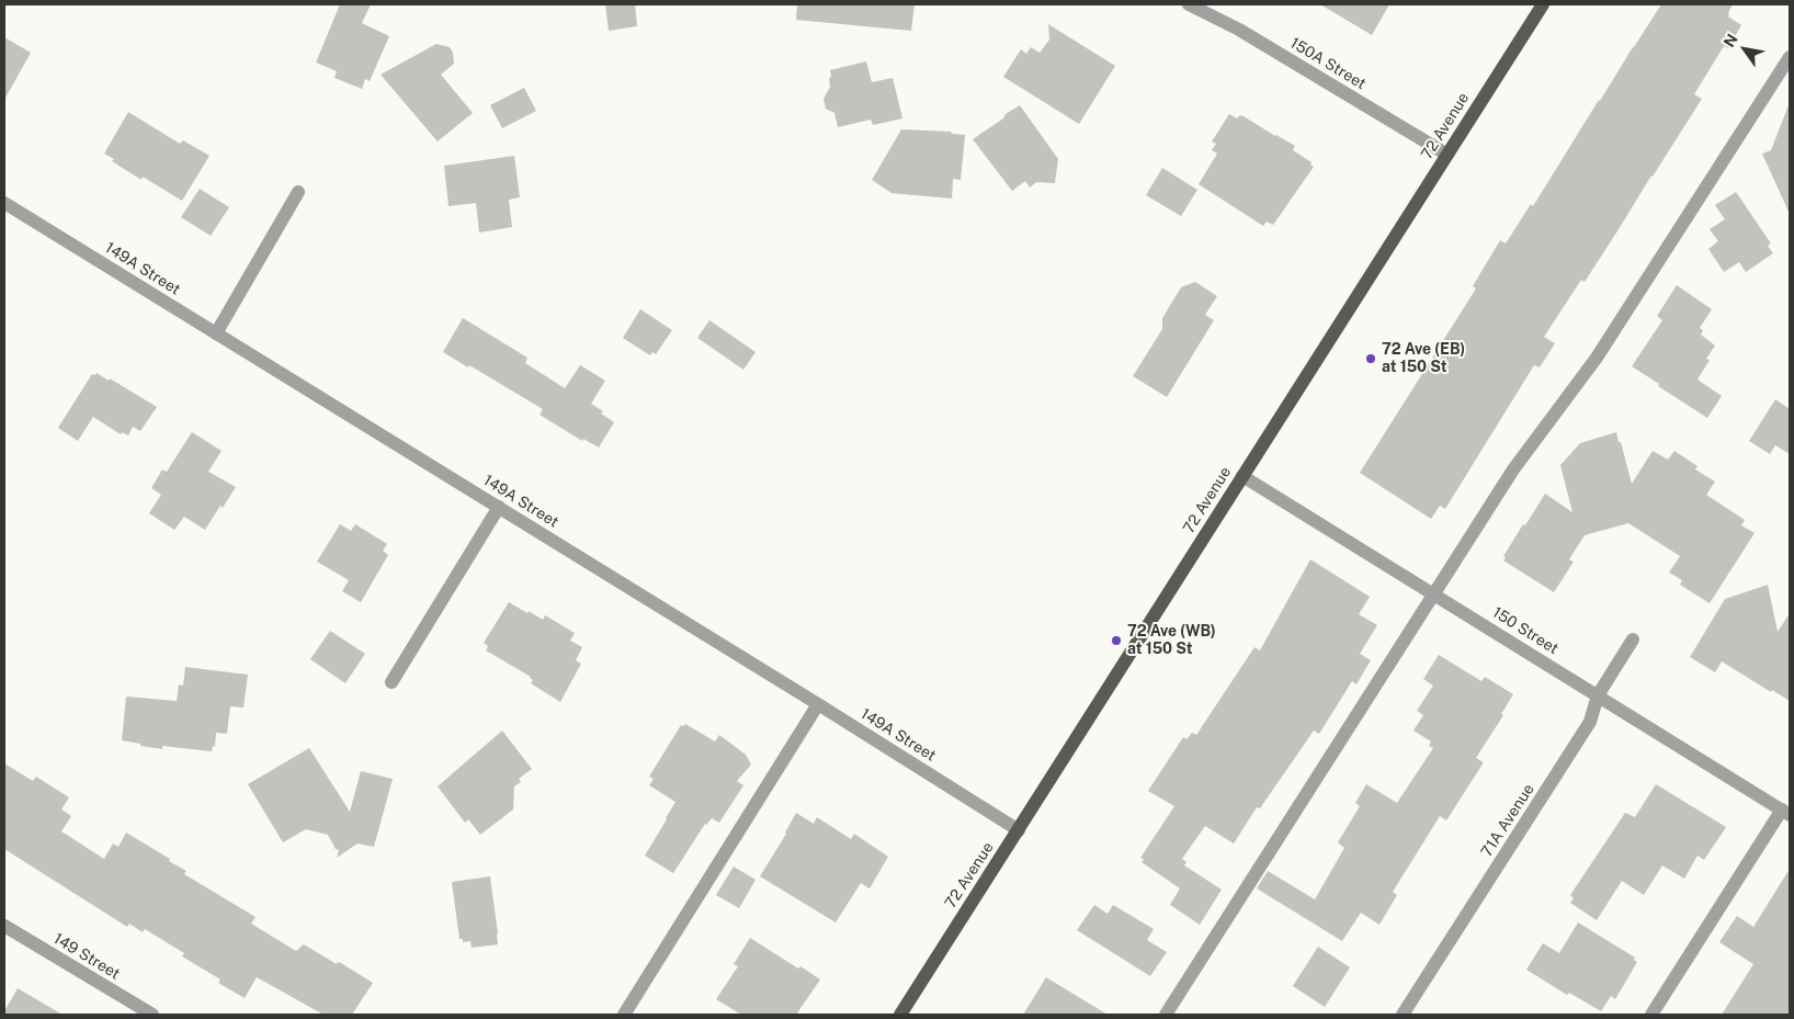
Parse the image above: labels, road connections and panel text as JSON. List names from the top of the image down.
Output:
{
  "streets": {
    "main road": ["72 Avenue"],
    "street": [
      "150A Street",
      "149A Street",
      "150 Street",
      "71A Avenue",
      "149 Street"
    ]
  },
  "crossings": [
    ["150A Street", "72 Avenue"],
    ["72 Avenue", "149A Street"],
    ["72 Avenue", "150 Street"],
    ["150 Street", "71A Avenue"]
  ],
  "places": ["72 Ave (EB) at 150 St", "72 Ave (WB) at 150 St"],
  "north": "top left"
}
